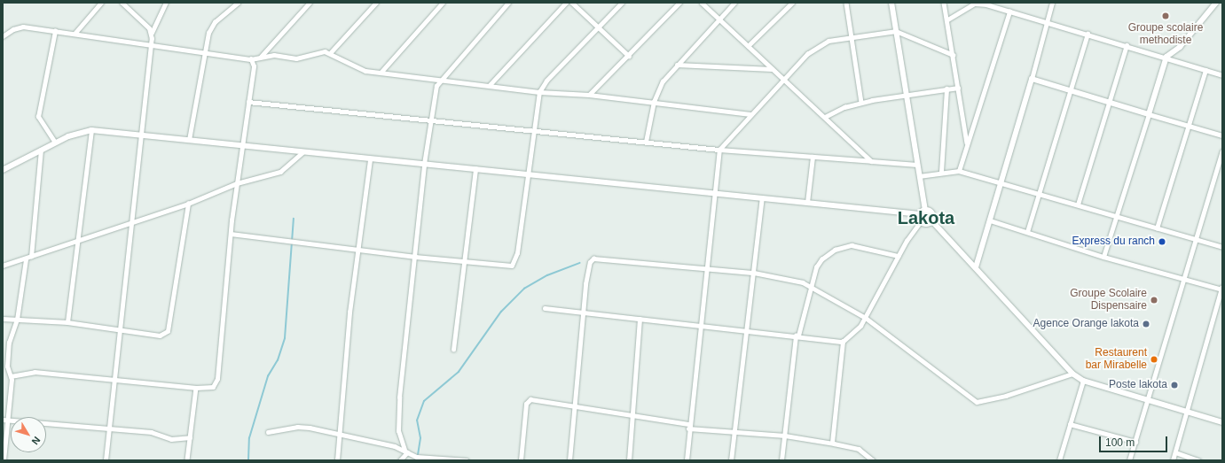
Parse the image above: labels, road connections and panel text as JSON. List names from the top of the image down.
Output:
{
  "districts": ["Lakota"],
  "places": [
    "Groupe scolaire methodiste",
    "Express du ranch",
    "Groupe Scolaire Dispensaire",
    "Agence Orange lakota",
    "Restaurent bar Mirabelle",
    "Poste lakota"
  ],
  "scale_bar": "100 m",
  "north": "bottom right"
}
